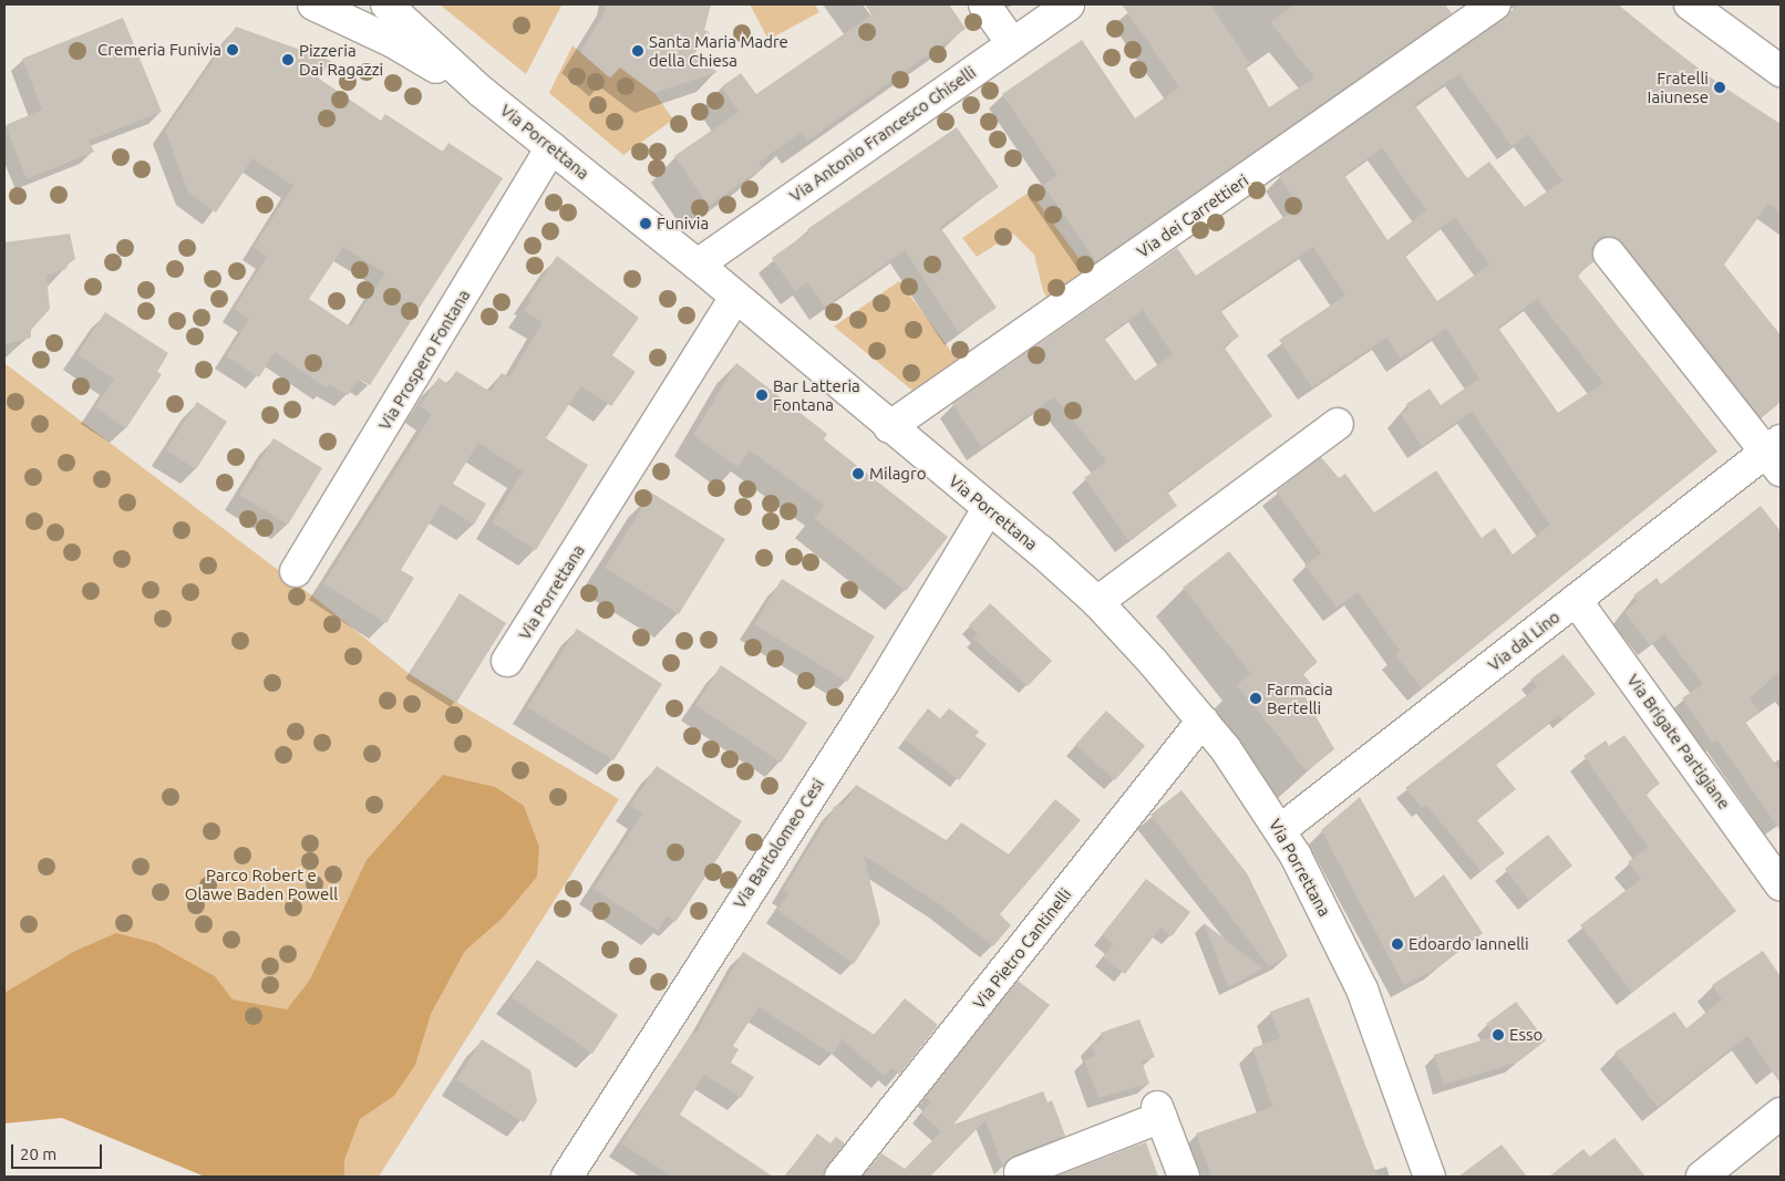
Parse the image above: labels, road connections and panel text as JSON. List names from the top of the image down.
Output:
{
  "streets": {
    "street": [
      "Via Antonio Francesco Ghiselli",
      "Via Porrettana",
      "Via dei Carrettieri",
      "Via Prospero Fontana",
      "Via dal Lino",
      "Via Brigate Partigiane",
      "Via Bartolomeo Cesi",
      "Via Pietro Cantinelli"
    ]
  },
  "crossings": [
    ["Via Antonio Francesco Ghiselli", "Via Porrettana"],
    ["Via Porrettana", "Via dei Carrettieri"],
    ["Via Porrettana", "Via Prospero Fontana"],
    ["Via Porrettana", "Via dal Lino"],
    ["Via Porrettana", "Via Bartolomeo Cesi"],
    ["Via Porrettana", "Via Pietro Cantinelli"],
    ["Via dal Lino", "Via Brigate Partigiane"]
  ],
  "parks": ["Parco Robert e Olawe Baden Powell"],
  "places": [
    "Cremeria Funivia",
    "Santa Maria Madre della Chiesa",
    "Pizzeria Dai Ragazzi",
    "Fratelli Iaiunese",
    "Funivia",
    "Bar Latteria Fontana",
    "Milagro",
    "Farmacia Bertelli",
    "Edoardo Iannelli",
    "Esso"
  ],
  "scale_bar": "20 m"
}
